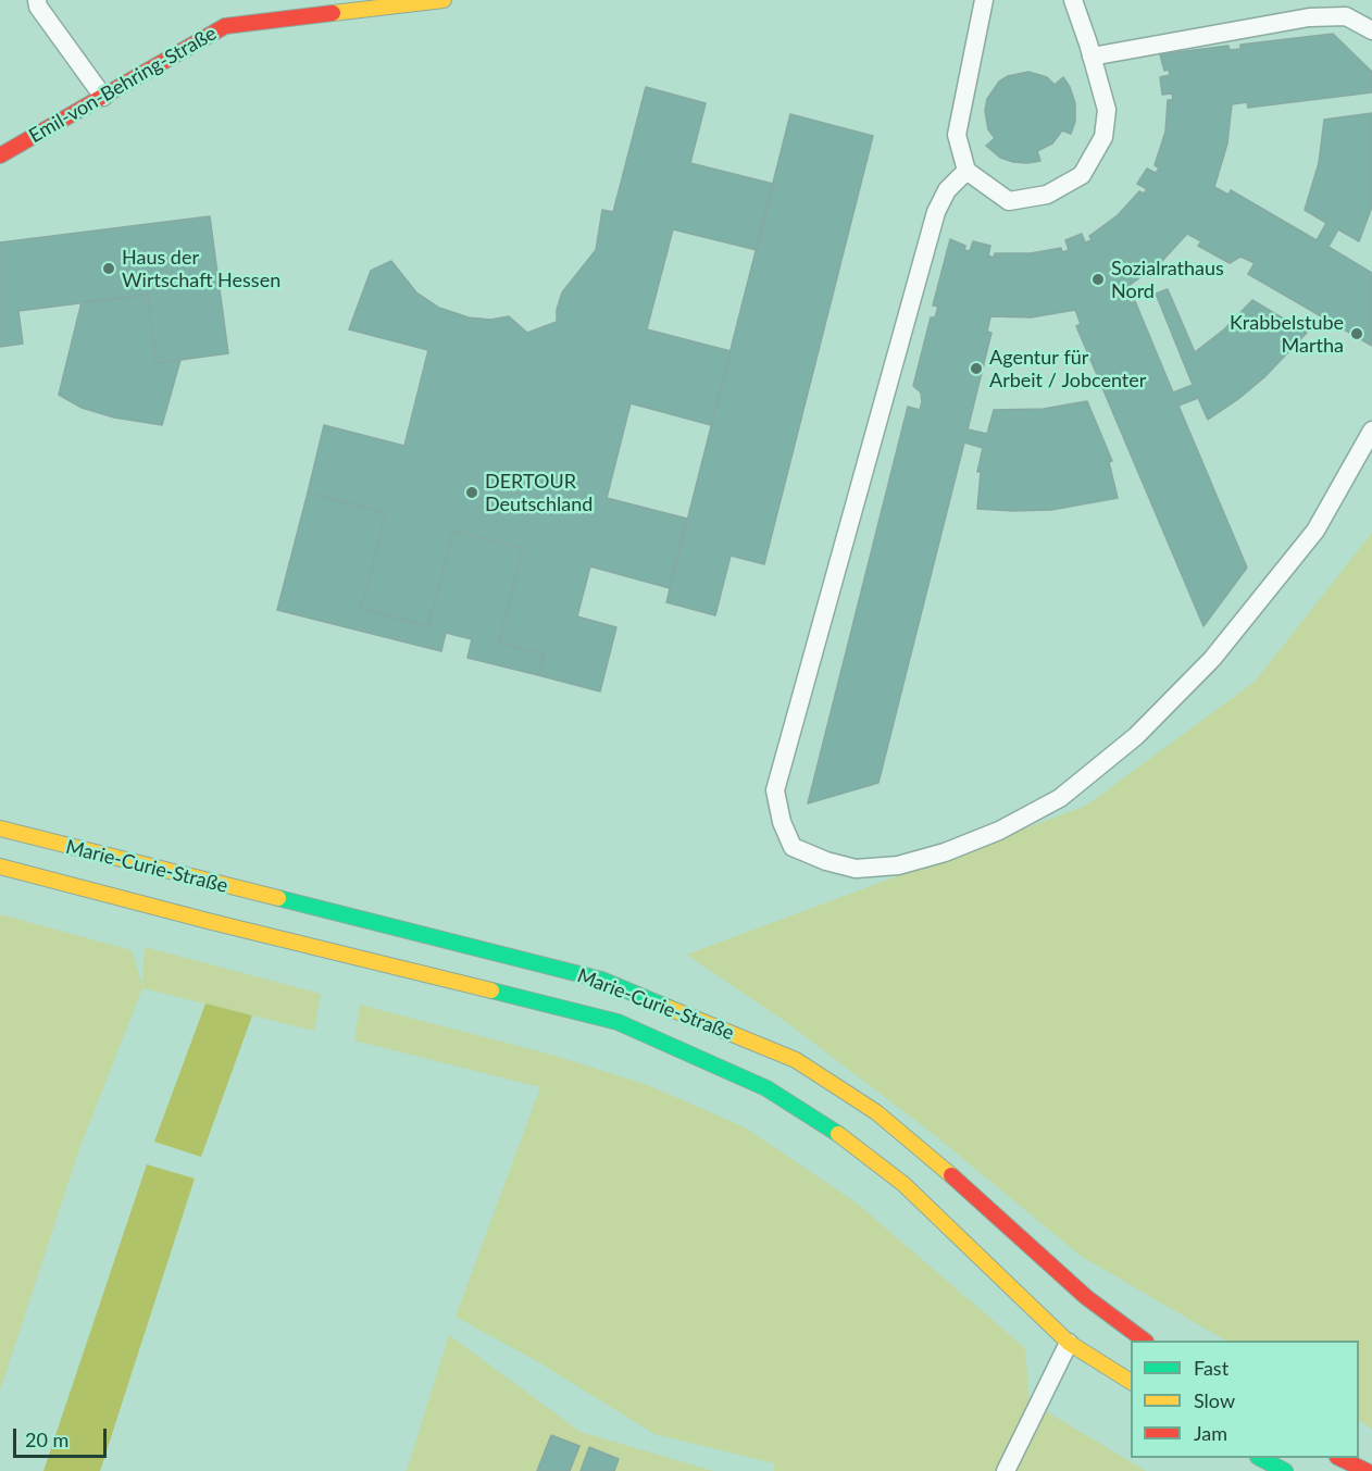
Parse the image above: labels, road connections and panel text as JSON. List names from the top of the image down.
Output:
{
  "streets": {
    "main road": ["Emil-von-Behring-Straße", "Marie-Curie-Straße"]
  },
  "places": [
    "Haus der Wirtschaft Hessen",
    "Sozialrathaus Nord",
    "Krabbelstube Martha",
    "Agentur für Arbeit / Jobcenter",
    "DERTOUR Deutschland"
  ],
  "legend": ["Fast", "Slow", "Jam"],
  "scale_bar": "20 m"
}
